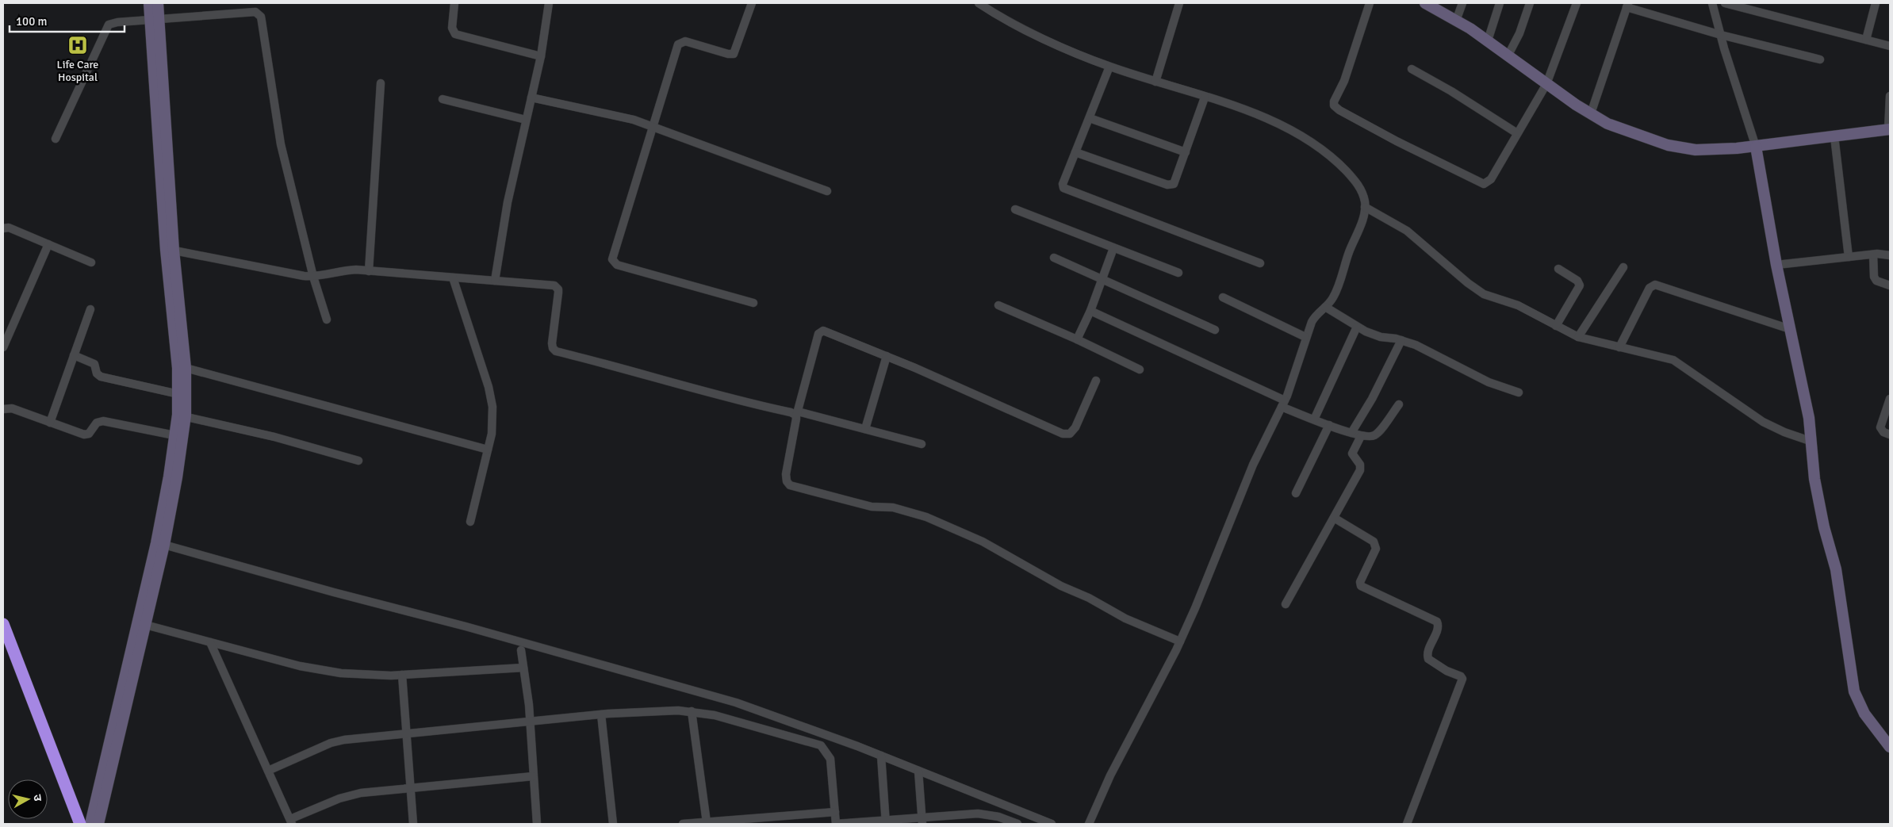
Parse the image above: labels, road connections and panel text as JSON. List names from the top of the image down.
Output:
{
  "places": {
    "hospital": ["Life Care Hospital"]
  },
  "scale_bar": "100 m",
  "north": "right"
}
